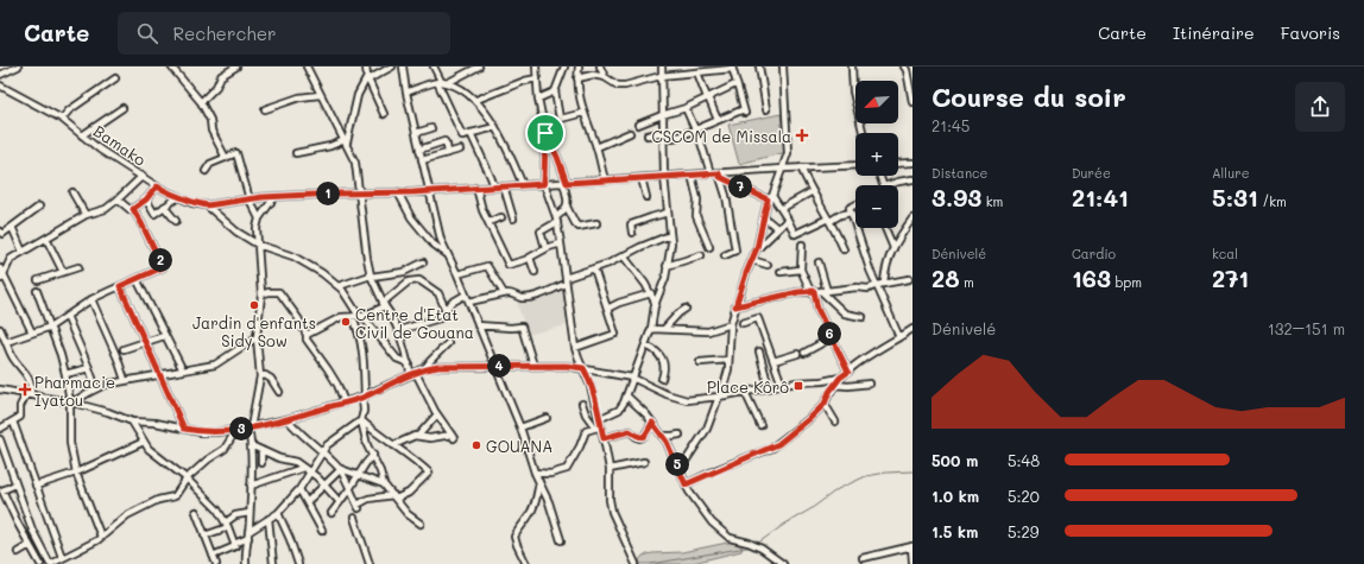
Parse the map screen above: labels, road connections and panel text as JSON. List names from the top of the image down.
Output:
{
  "streets": {
    "street": ["Bamako"]
  },
  "places": {
    "health": ["CSCOM de Missala", "Pharmacie Iyatou"],
    "other": ["Jardin d'enfants Sidy Sow", "Centre d'Etat Civil de Gouana", "GOUANA"],
    "transit": ["Place Kôrô"]
  },
  "north": "bottom left",
  "page": {
    "header": "Carte",
    "search": "Rechercher",
    "nav": ["Carte", "Itinéraire", "Favoris"],
    "heading": ["Course du soir", "21:45"],
    "map_buttons": ["+", "−"],
    "stats": [
      ["Distance", "3.93 km"],
      ["Durée", "21:41"],
      ["Allure", "5:31 /km"],
      ["Dénivelé", "28 m"],
      ["Cardio", "163 bpm"],
      ["kcal", "271"]
    ],
    "pins": [
      "7",
      "1",
      "2",
      "6",
      "4",
      "3",
      "5"
    ],
    "chart": ["Dénivelé", "132–151 m"],
    "list": [
      {
        "name": "500 m",
        "note": "5:48"
      },
      {
        "name": "1.0 km",
        "note": "5:20"
      },
      {
        "name": "1.5 km",
        "note": "5:29"
      }
    ]
  }
}
